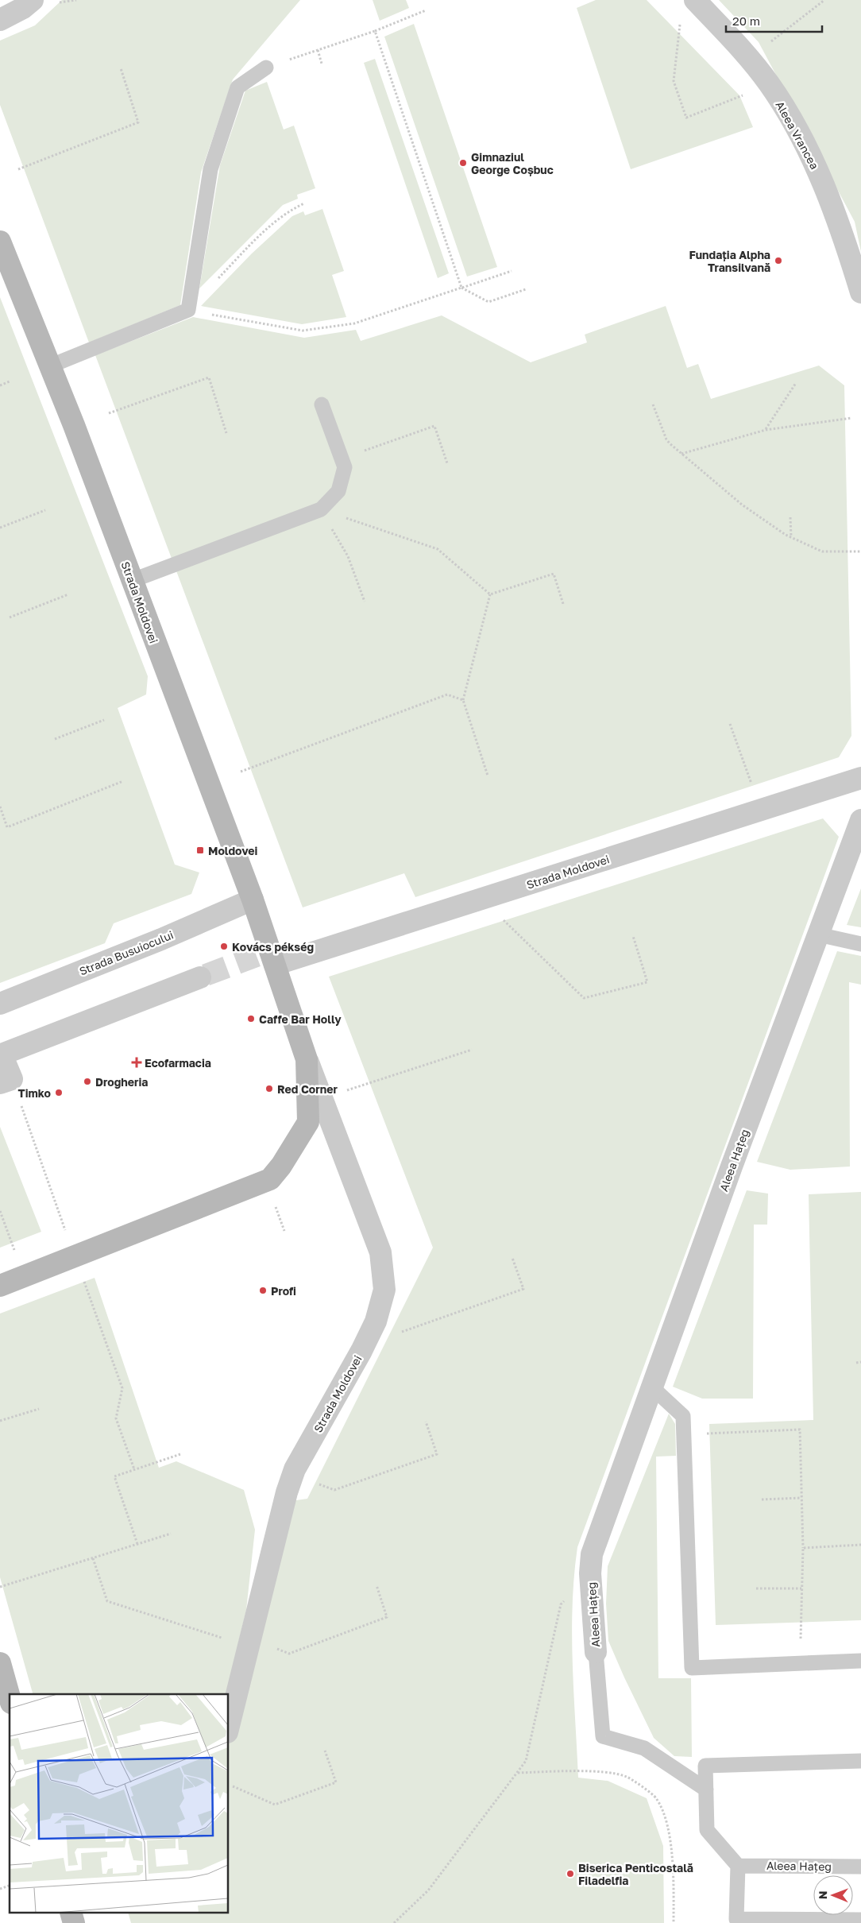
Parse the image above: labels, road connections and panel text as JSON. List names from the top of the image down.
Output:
{
  "streets": {
    "street": [
      "Aleea Vrancea",
      "Strada Moldovei",
      "Strada Busuiocului",
      "Aleea Hațeg"
    ]
  },
  "crossings": [
    ["Strada Moldovei", "Strada Busuiocului"]
  ],
  "places": {
    "other": [
      "Gimnaziul George Coșbuc",
      "Fundația Alpha Transilvană",
      "Kovács pékség",
      "Caffe Bar Holly",
      "Drogheria",
      "Red Corner",
      "Timko",
      "Profi",
      "Biserica Penticostală Filadelfia"
    ],
    "transit": ["Moldovei"],
    "health": ["Ecofarmacia"]
  },
  "scale_bar": "20 m",
  "north": "left"
}
